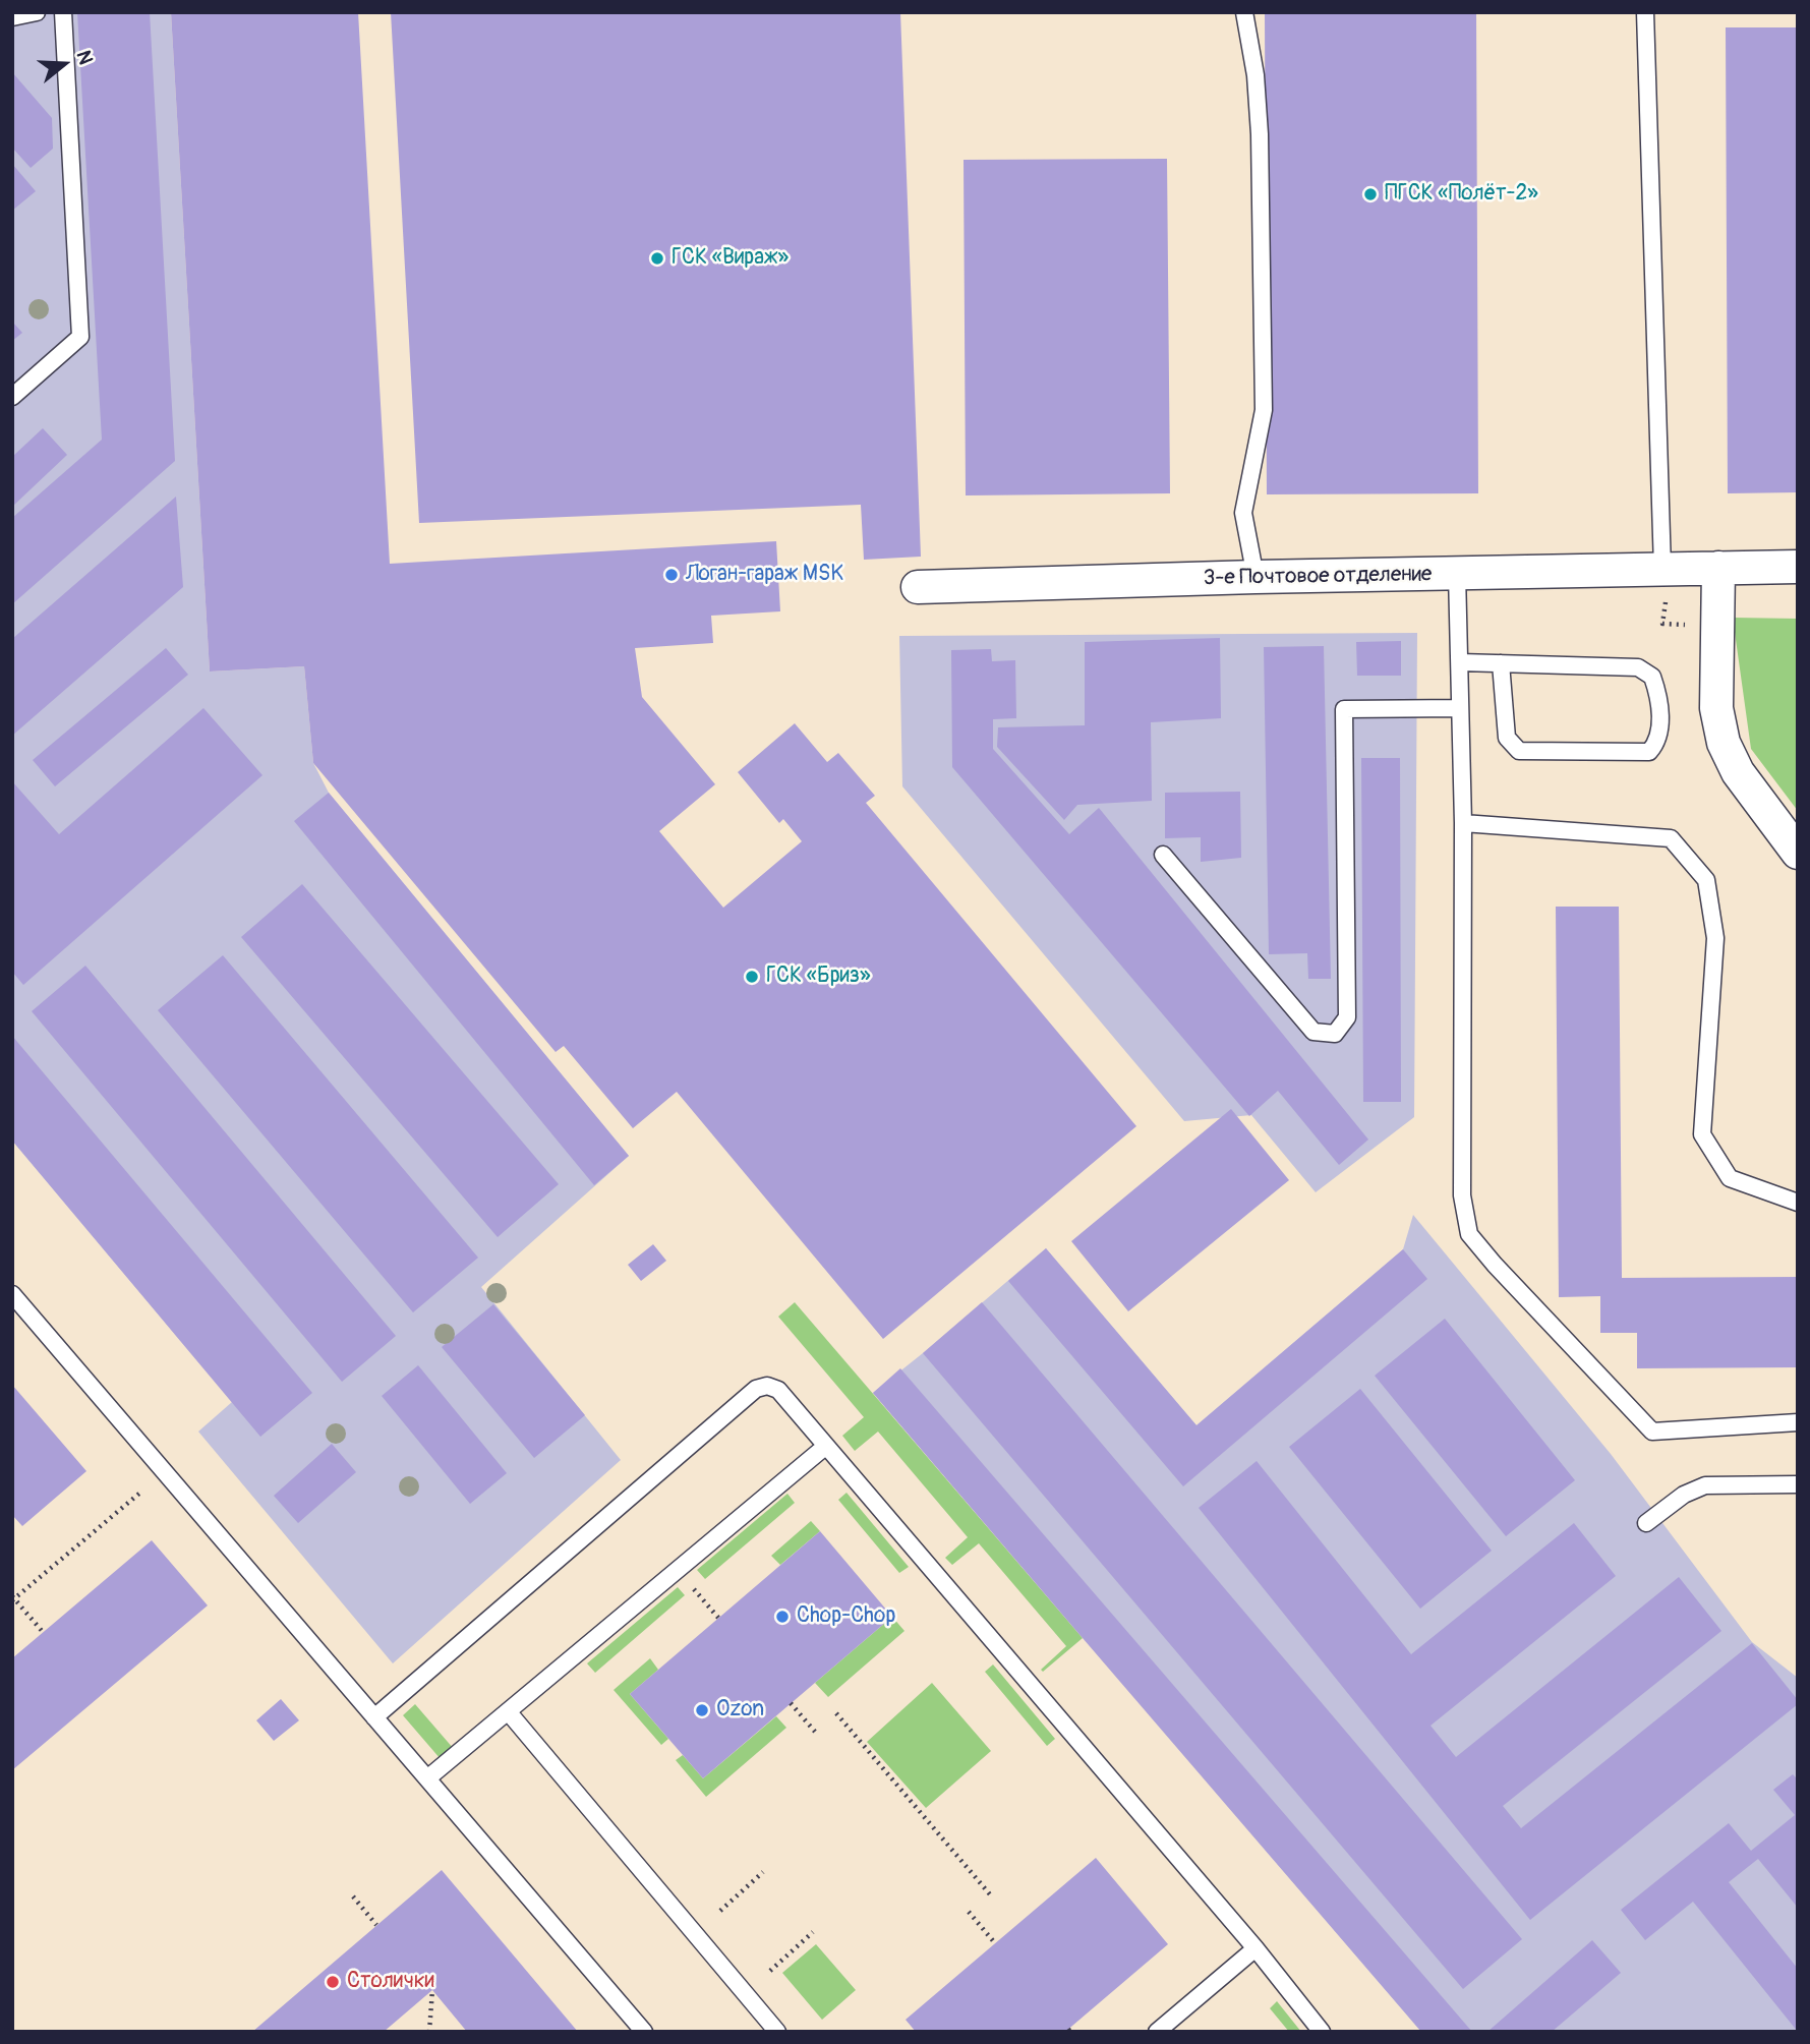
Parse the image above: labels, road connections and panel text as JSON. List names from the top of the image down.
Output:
{
  "streets": {
    "street": ["3-е Почтовое отделение"]
  },
  "places": [
    "ПГСК «Полёт-2»",
    "ГСК «Вираж»",
    "Логан-гараж MSK",
    "ГСК «Бриз»",
    "Chop-Chop",
    "Ozon",
    "Столички"
  ],
  "north": "right"
}
